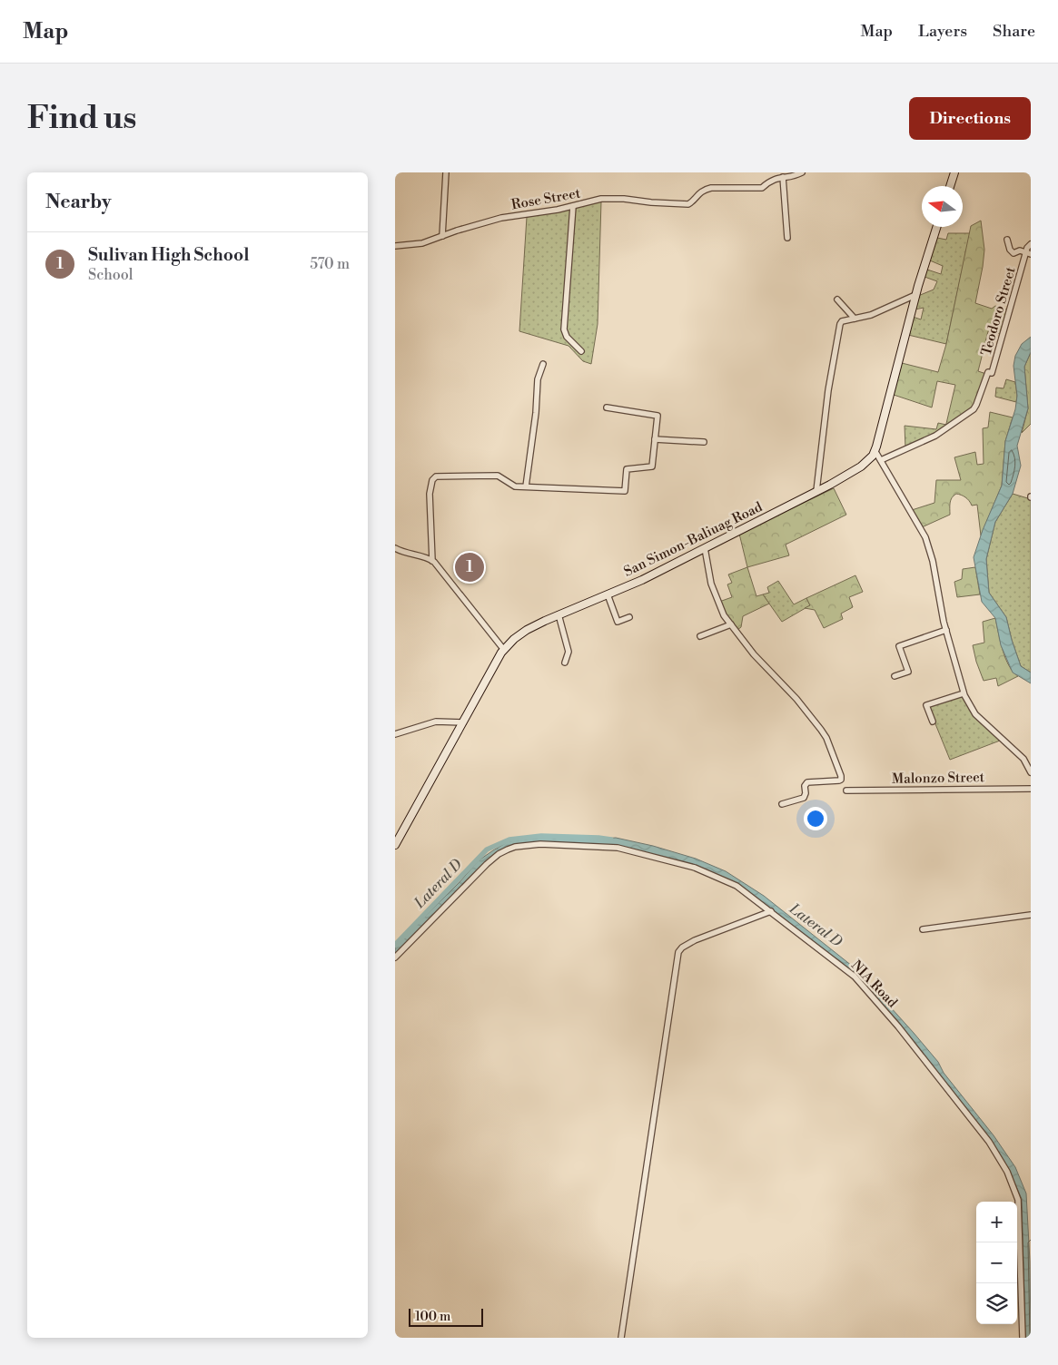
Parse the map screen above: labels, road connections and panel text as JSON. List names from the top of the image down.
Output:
{
  "streets": {
    "main road": ["San Simon-Baliuag Road"],
    "street": [
      "Rose Street",
      "Teodoro Street",
      "Malonzo Street",
      "NIA Road"
    ]
  },
  "water": ["Lateral D"],
  "scale_bar": "100 m",
  "north": "left",
  "page": {
    "header": "Map",
    "nav": ["Map", "Layers", "Share"],
    "buttons": "Directions",
    "title": "Find us",
    "heading": "Nearby",
    "list": [
      {
        "mark": "1",
        "name": "Sulivan High School",
        "note": "School",
        "value": "570 m"
      }
    ],
    "pins": "1",
    "map_buttons": ["+", "−"],
    "scale": "100 m"
  }
}
